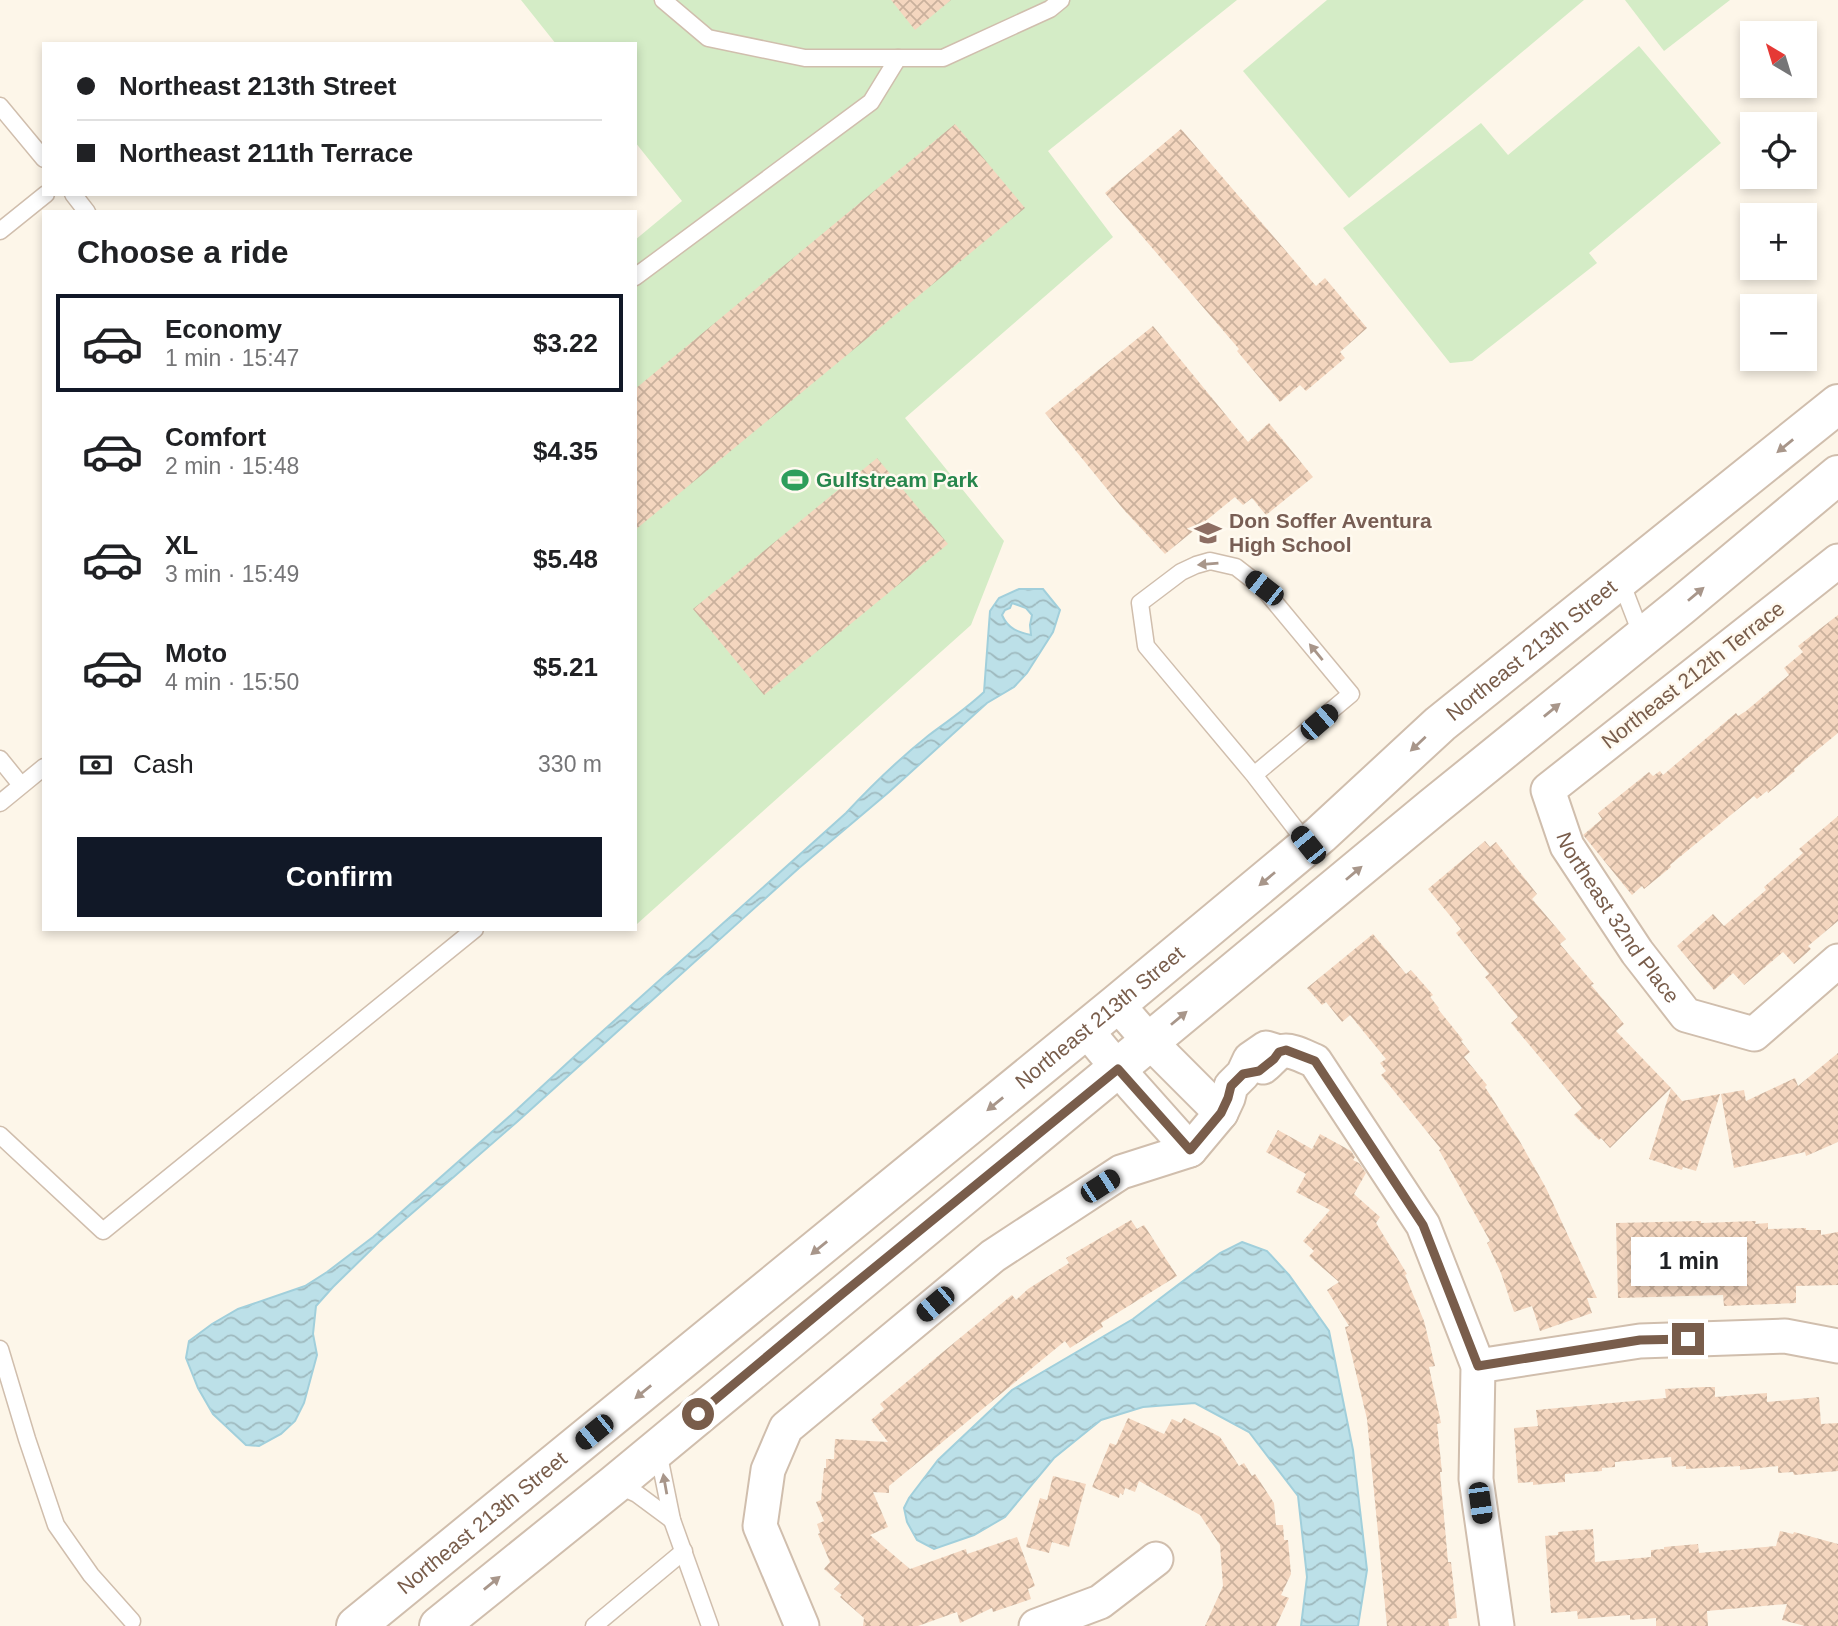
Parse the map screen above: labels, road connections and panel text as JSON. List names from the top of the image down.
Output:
{
  "streets": {
    "street": ["Northeast 213th Street", "Northeast 212th Terrace", "Northeast 32nd Place"]
  },
  "crossings": [
    ["Northeast 212th Terrace", "Northeast 32nd Place"]
  ],
  "places": {
    "sports": ["Gulfstream Park"],
    "school or university": ["Don Soffer Aventura High School"]
  },
  "north": "top left",
  "page": {
    "map_buttons": ["+", "−"],
    "banner": ["Northeast 213th Street", "Northeast 211th Terrace"],
    "heading": "Choose a ride",
    "list": [
      {
        "name": "Economy",
        "note": "1 min · 15:47",
        "value": "$3.22"
      },
      {
        "name": "Comfort",
        "note": "2 min · 15:48",
        "value": "$4.35"
      },
      {
        "name": "XL",
        "note": "3 min · 15:49",
        "value": "$5.48"
      },
      {
        "name": "Moto",
        "note": "4 min · 15:50",
        "value": "$5.21"
      }
    ],
    "pay": ["Cash", "330 m"],
    "buttons": "Confirm",
    "bubble": "1 min"
  }
}
